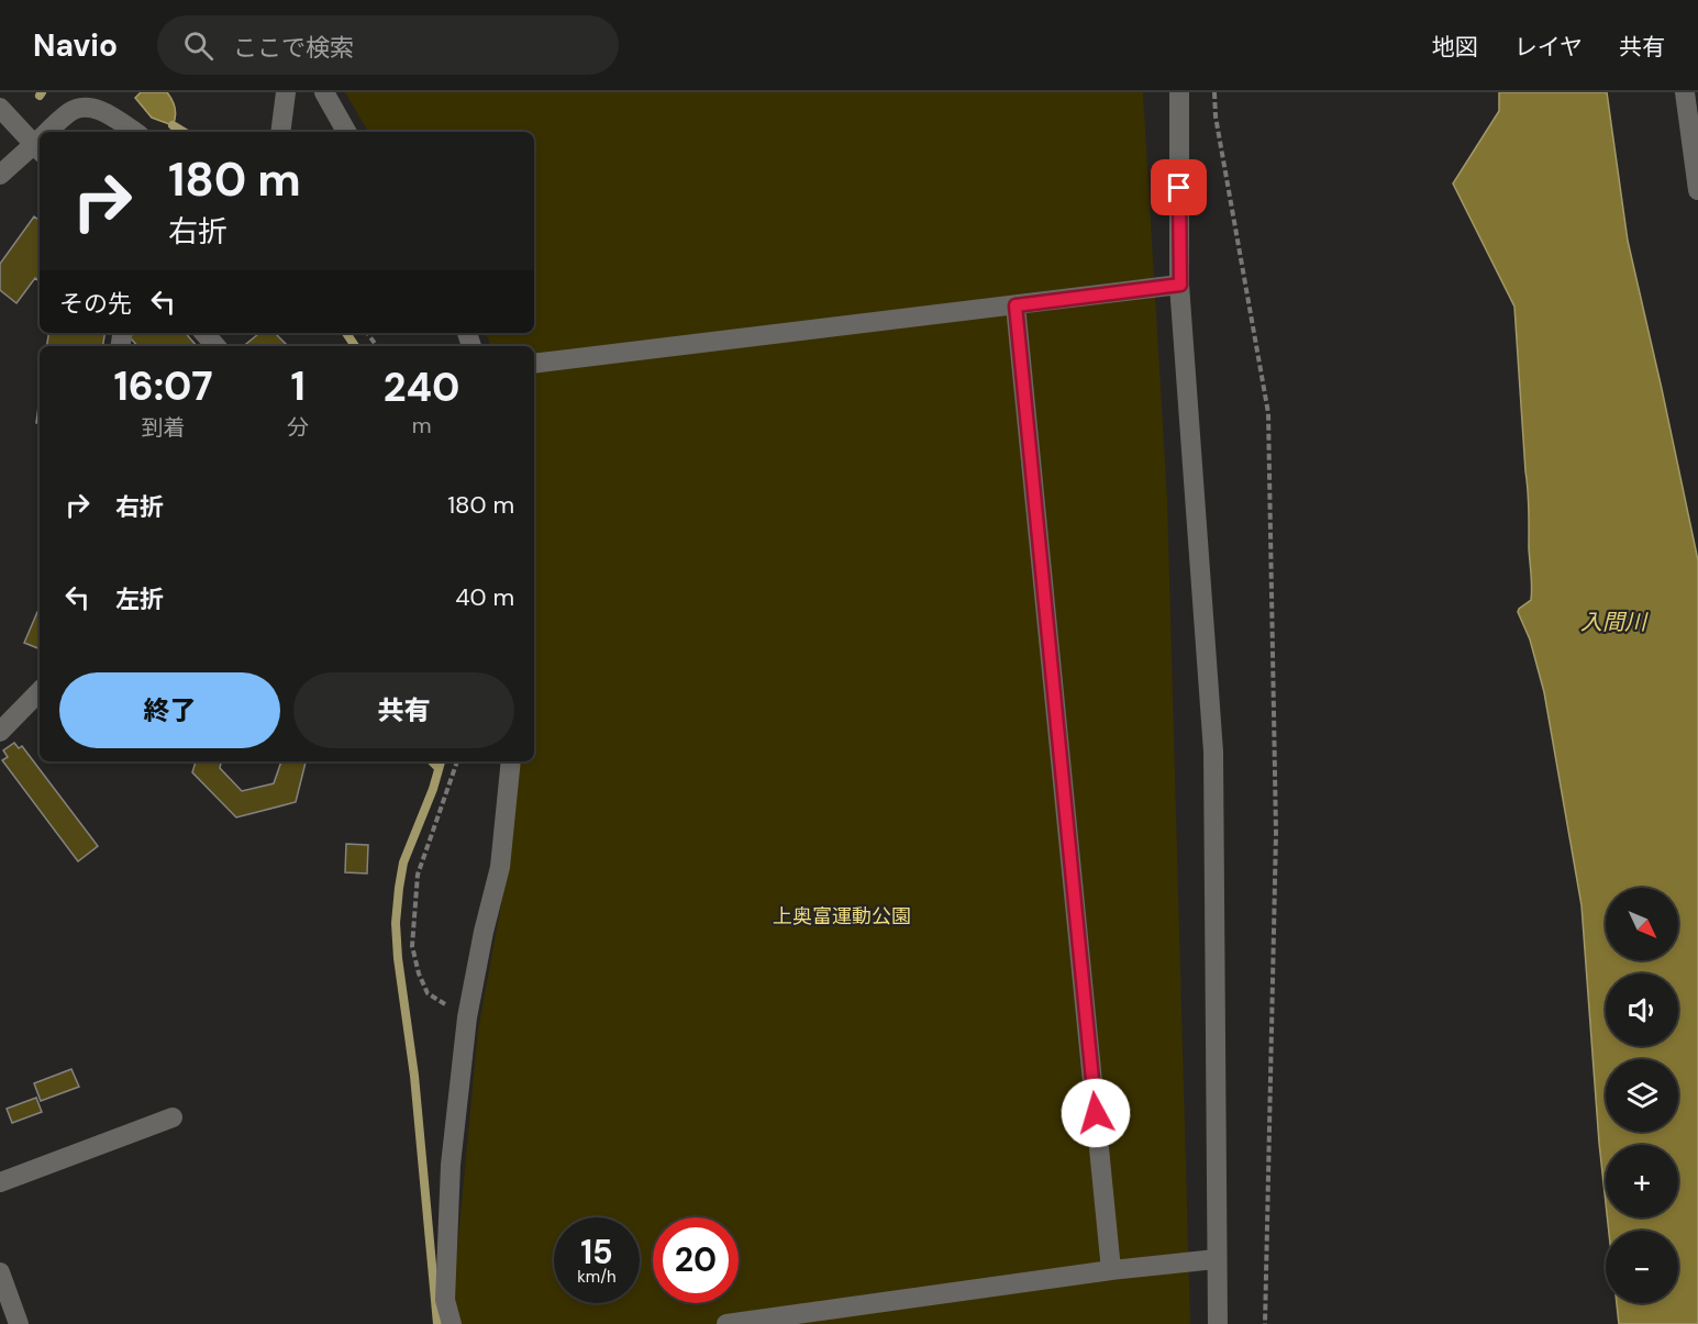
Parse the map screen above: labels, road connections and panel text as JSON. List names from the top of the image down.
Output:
{
  "water": ["入間川"],
  "parks": ["上奥富運動公園"],
  "north": "bottom right",
  "page": {
    "header": "Navio",
    "search": "ここで検索",
    "nav": ["地図", "レイヤ", "共有"],
    "turn": ["180 m", "右折"],
    "then": "その先",
    "eta": [
      "16:07",
      "到着",
      "1",
      "分",
      "240",
      "m"
    ],
    "list": [
      {
        "name": "右折",
        "value": "180 m"
      },
      {
        "name": "左折",
        "value": "40 m"
      }
    ],
    "buttons": ["終了", "共有"],
    "map_buttons": ["+", "−"],
    "speed": "15 km/h",
    "limit": "20"
  }
}
